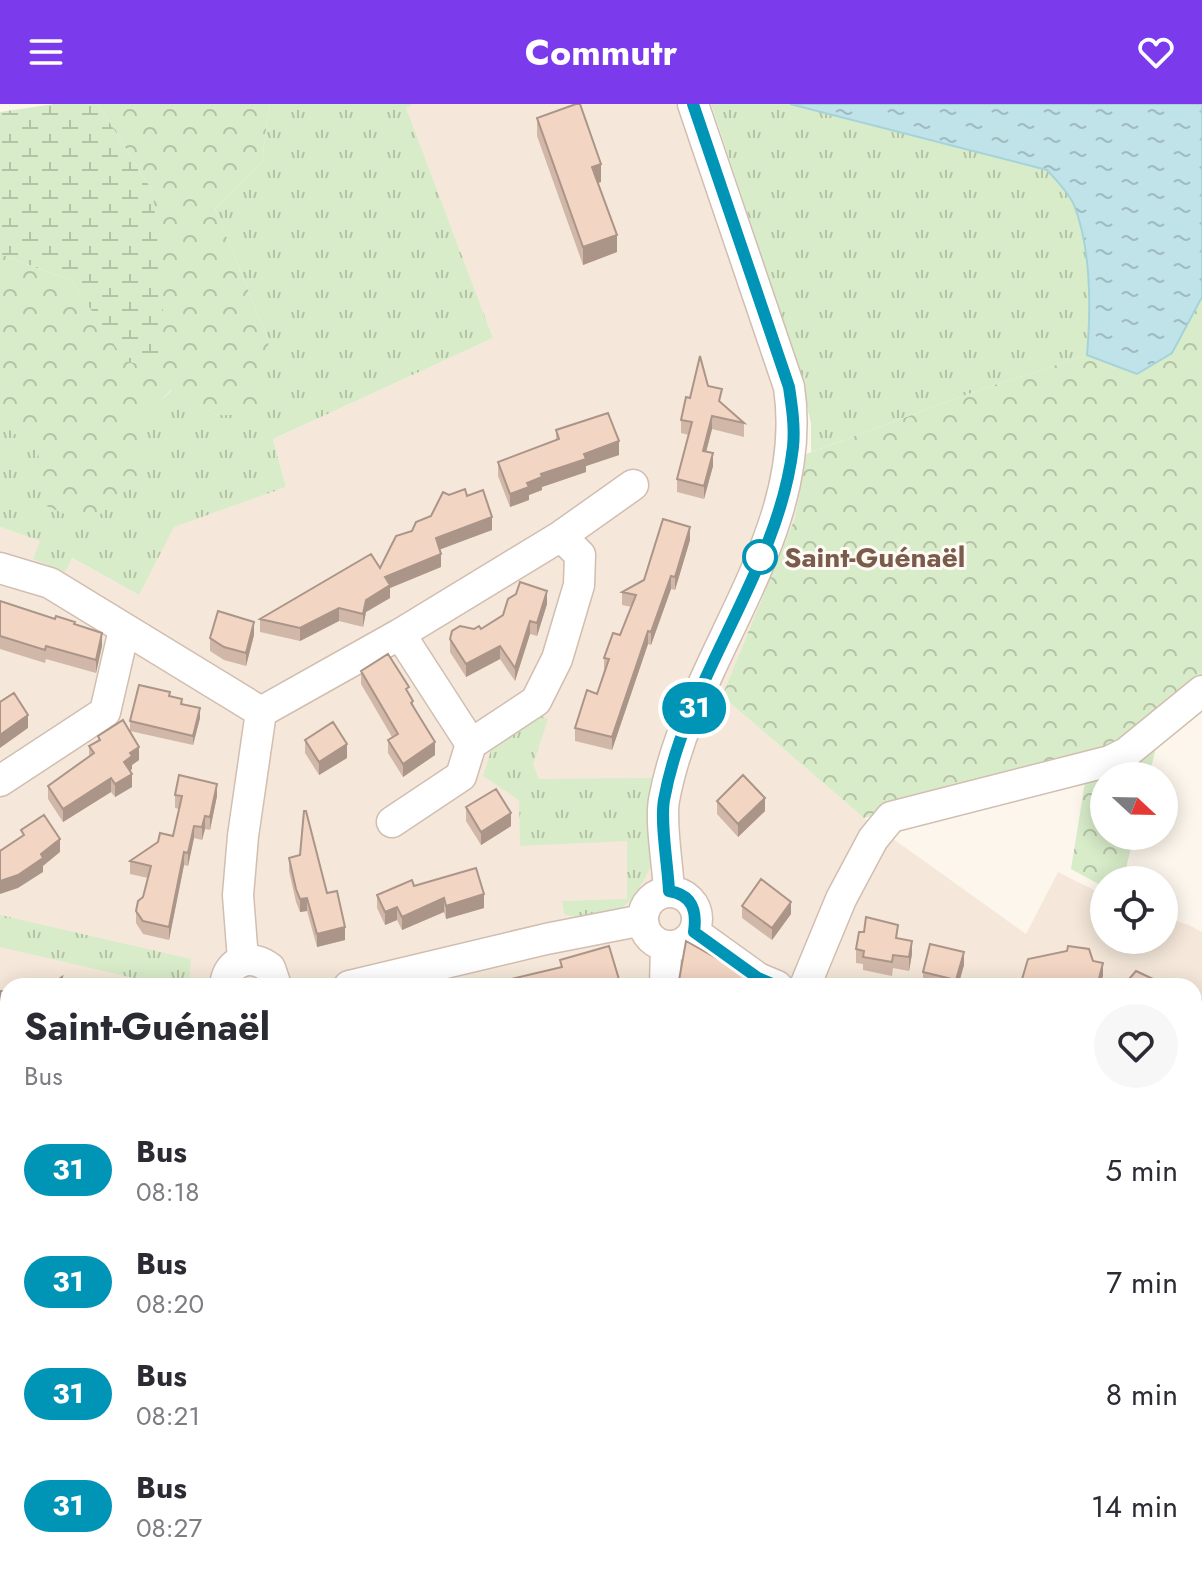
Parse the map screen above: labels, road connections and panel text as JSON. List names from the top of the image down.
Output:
{
  "places": ["Saint-Guénaël"],
  "lines": ["bus line 31"],
  "north": "right",
  "page": {
    "header": "Commutr",
    "on_map": "31",
    "heading": ["Saint-Guénaël", "Bus"],
    "list": [
      {
        "mark": "31",
        "name": "Bus",
        "note": "08:18",
        "value": "5 min"
      },
      {
        "mark": "31",
        "name": "Bus",
        "note": "08:20",
        "value": "7 min"
      },
      {
        "mark": "31",
        "name": "Bus",
        "note": "08:21",
        "value": "8 min"
      },
      {
        "mark": "31",
        "name": "Bus",
        "note": "08:27",
        "value": "14 min"
      }
    ]
  }
}
